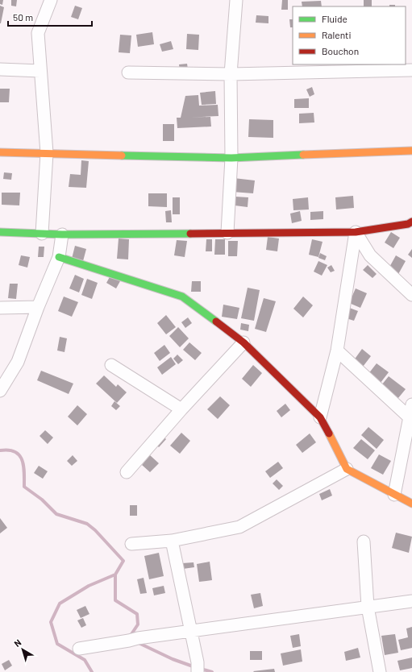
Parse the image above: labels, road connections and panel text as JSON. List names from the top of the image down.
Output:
{
  "legend": ["Fluide", "Ralenti", "Bouchon"],
  "scale_bar": "50 m",
  "north": "top left"
}
